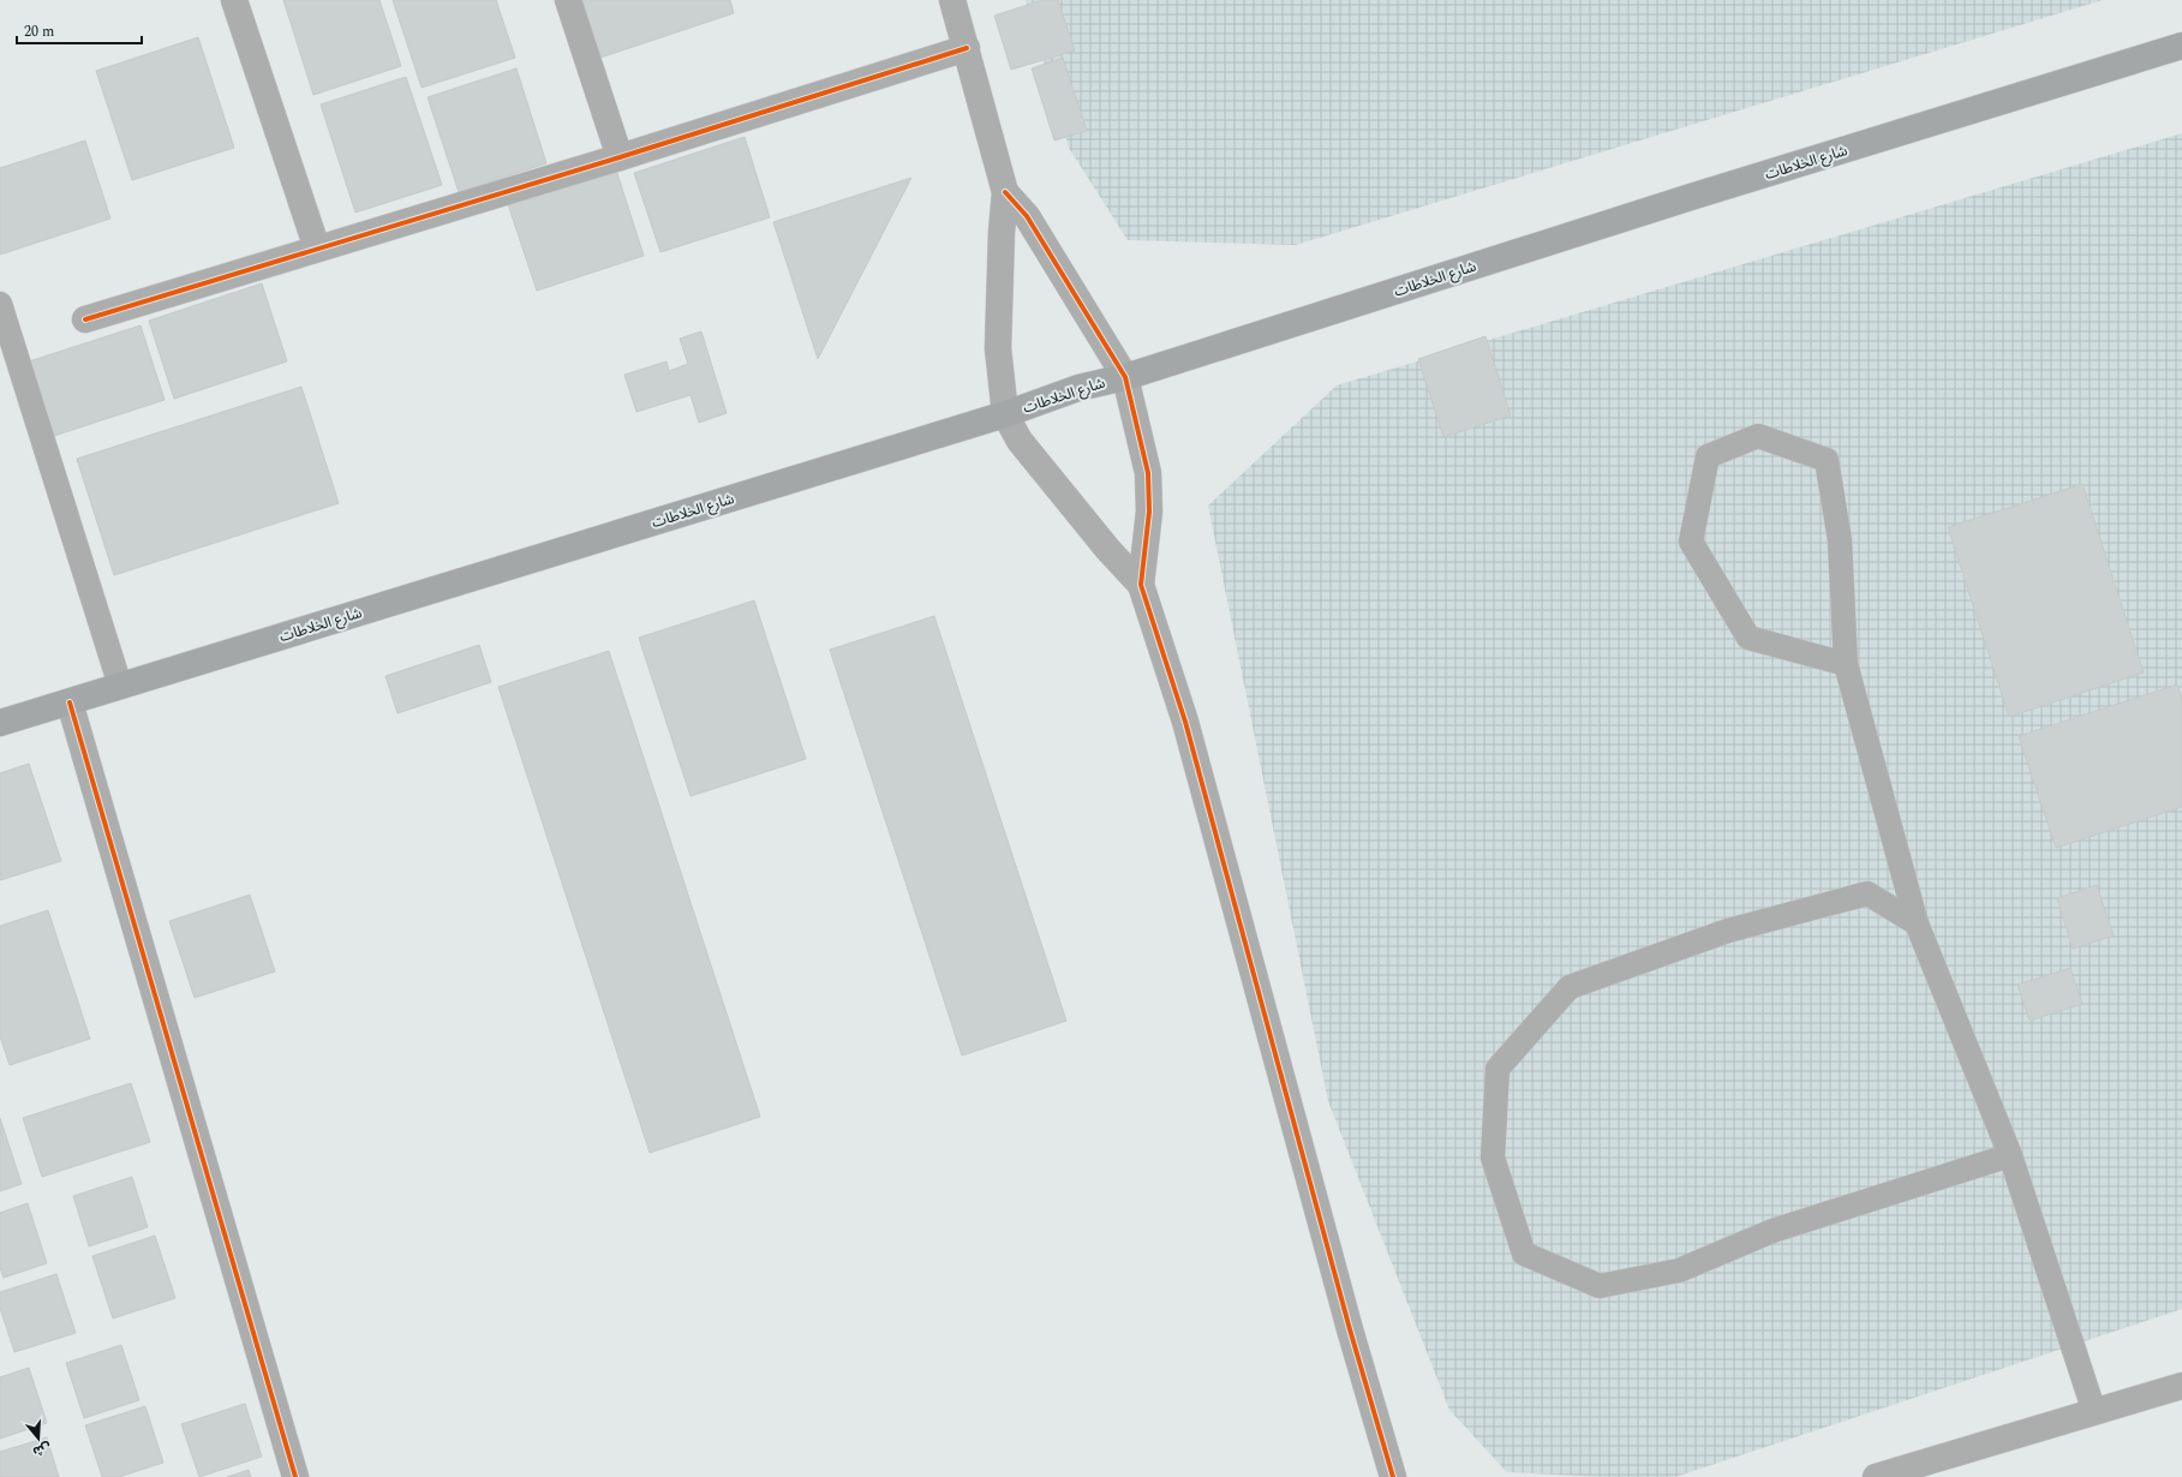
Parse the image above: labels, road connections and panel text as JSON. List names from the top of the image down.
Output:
{
  "streets": {
    "main road": ["شارع الخلاطات"]
  },
  "scale_bar": "20 m",
  "north": "bottom"
}
